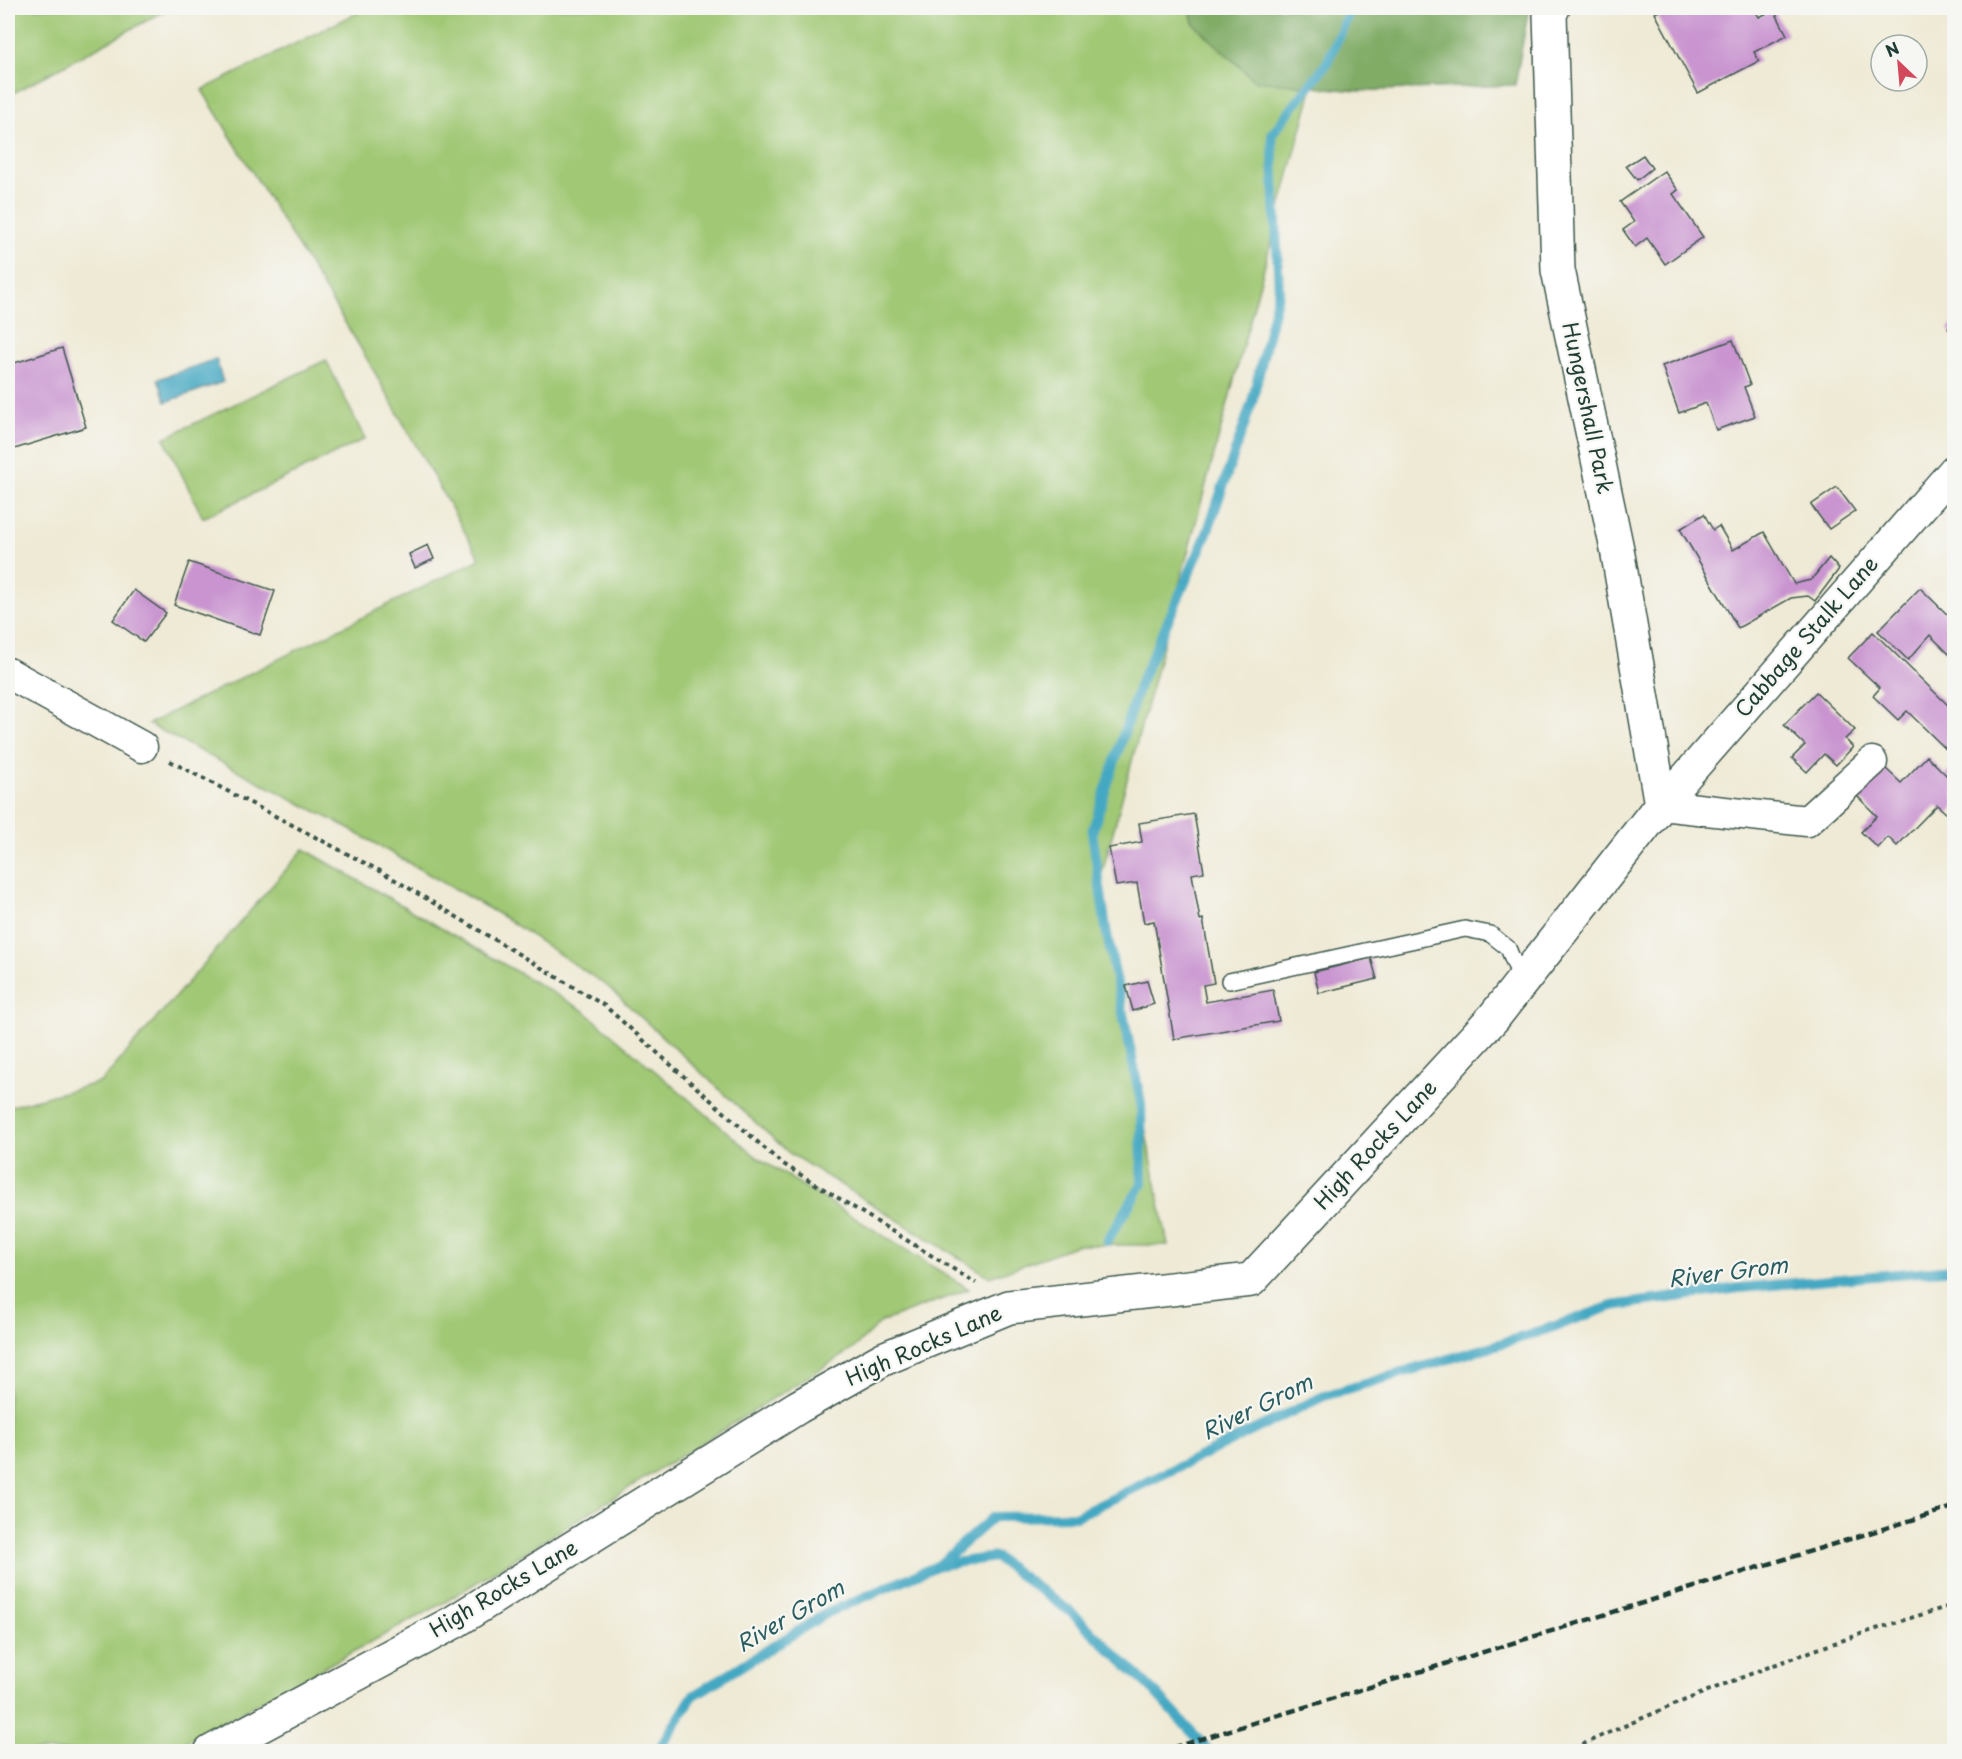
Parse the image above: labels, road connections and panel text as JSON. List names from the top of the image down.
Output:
{
  "streets": {
    "street": ["Hungershall Park", "Cabbage Stalk Lane", "High Rocks Lane"]
  },
  "crossings": [
    ["Hungershall Park", "Cabbage Stalk Lane"],
    ["Hungershall Park", "High Rocks Lane"],
    ["Cabbage Stalk Lane", "High Rocks Lane"]
  ],
  "water": ["River Grom"],
  "north": "top left"
}
